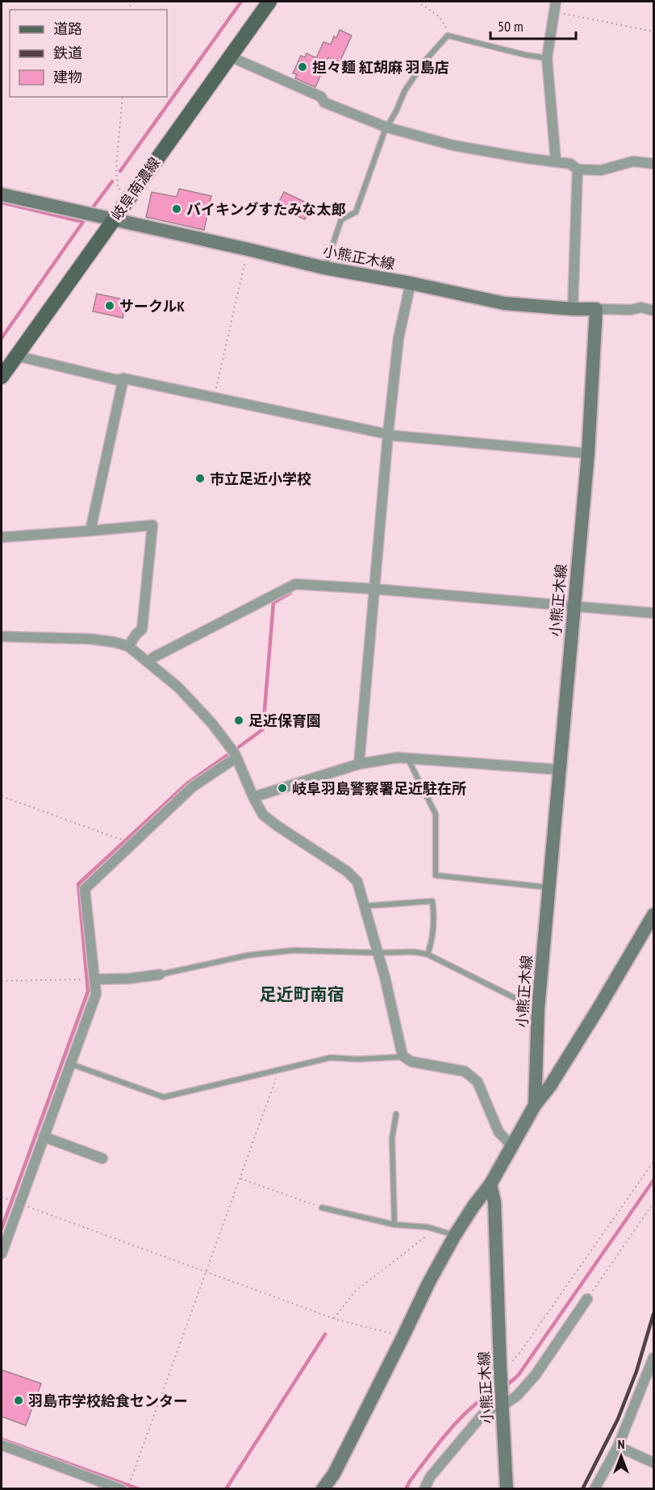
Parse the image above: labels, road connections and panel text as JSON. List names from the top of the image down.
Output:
{
  "streets": {
    "main road": ["岐阜南濃線", "小熊正木線"]
  },
  "crossings": [
    ["岐阜南濃線", "小熊正木線"]
  ],
  "districts": ["足近町南宿"],
  "places": [
    "担々麺 紅胡麻 羽島店",
    "バイキングすたみな太郎",
    "サークルK",
    "市立足近小学校",
    "足近保育園",
    "岐阜羽島警察署足近駐在所",
    "羽島市学校給食センター"
  ],
  "legend": ["道路", "鉄道", "建物"],
  "scale_bar": "50 m",
  "north": "top"
}
